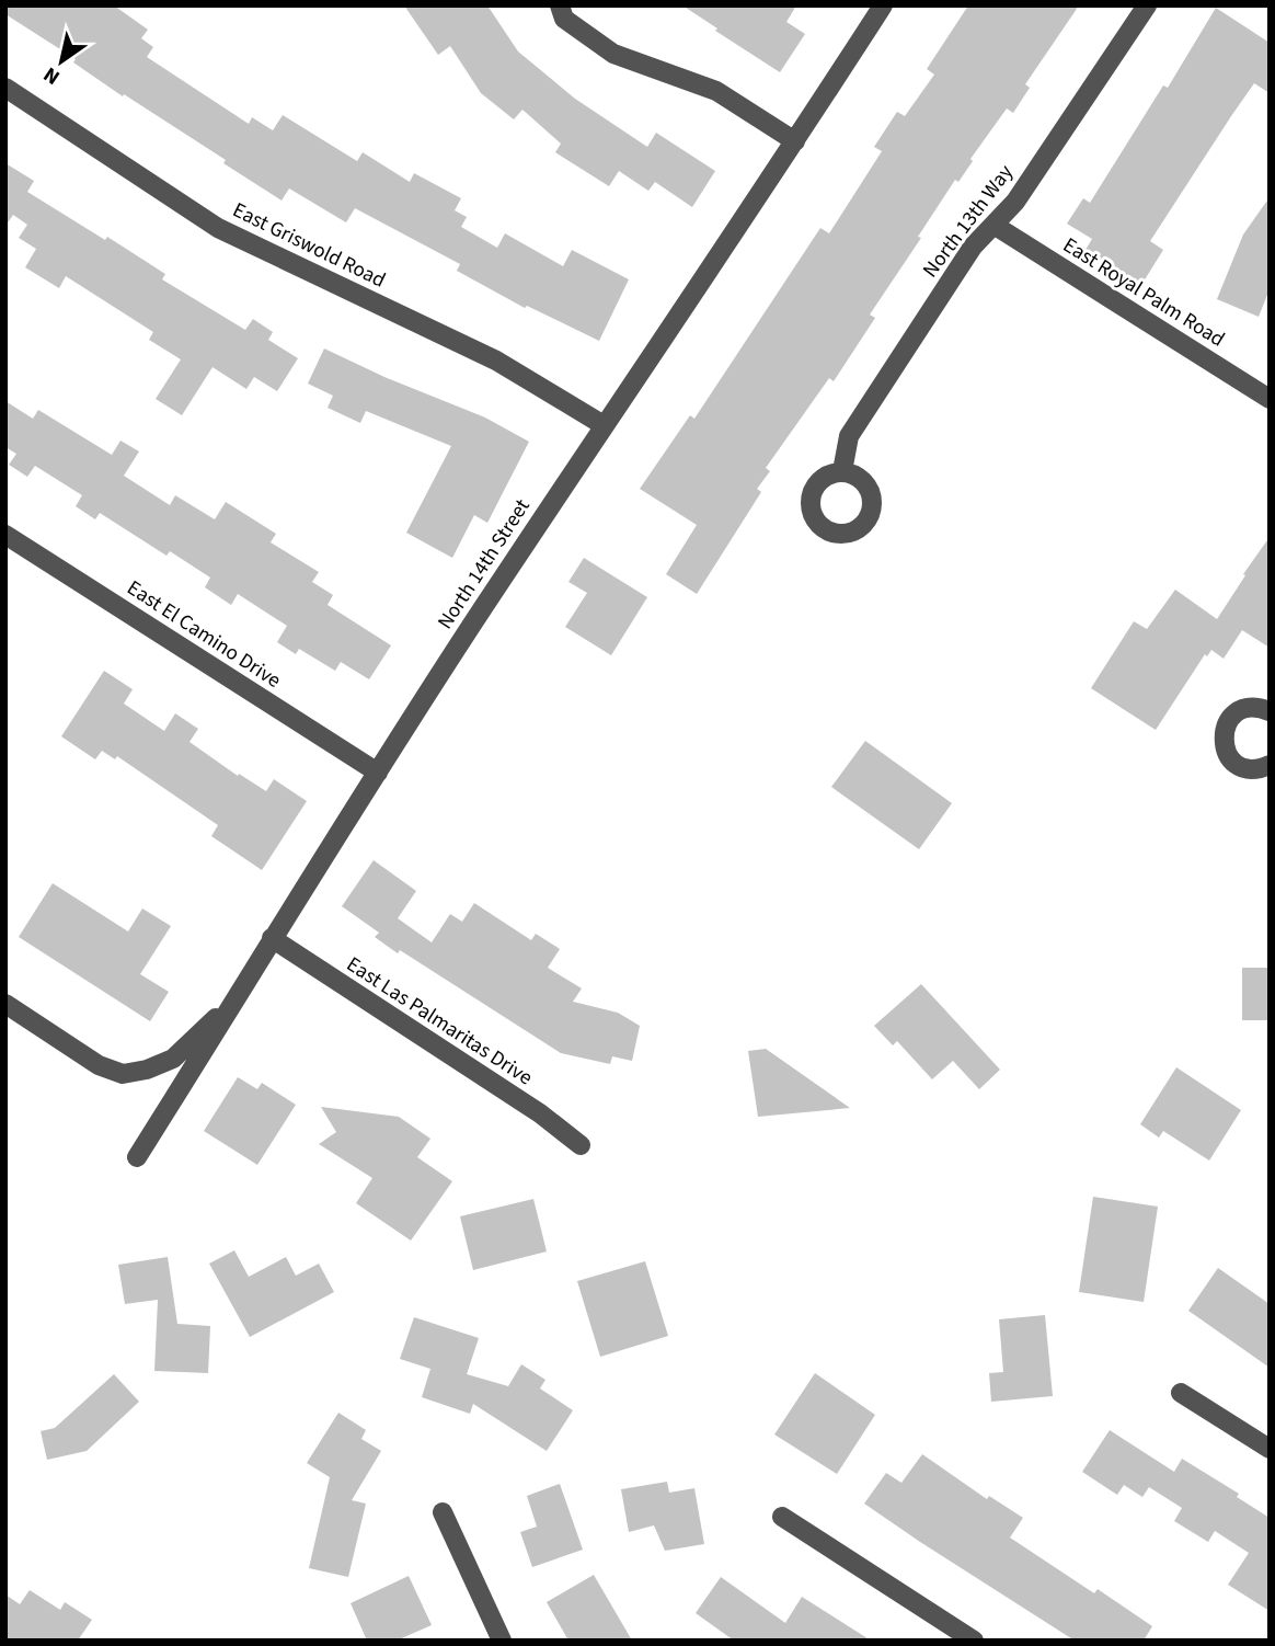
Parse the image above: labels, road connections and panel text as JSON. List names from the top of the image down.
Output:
{
  "streets": {
    "street": [
      "North 13th Way",
      "East Griswold Road",
      "East Royal Palm Road",
      "North 14th Street",
      "East El Camino Drive",
      "East Las Palmaritas Drive"
    ]
  },
  "crossings": [
    ["North 13th Way", "East Royal Palm Road"],
    ["East Griswold Road", "North 14th Street"],
    ["North 14th Street", "East El Camino Drive"],
    ["North 14th Street", "East Las Palmaritas Drive"]
  ],
  "north": "bottom left"
}
